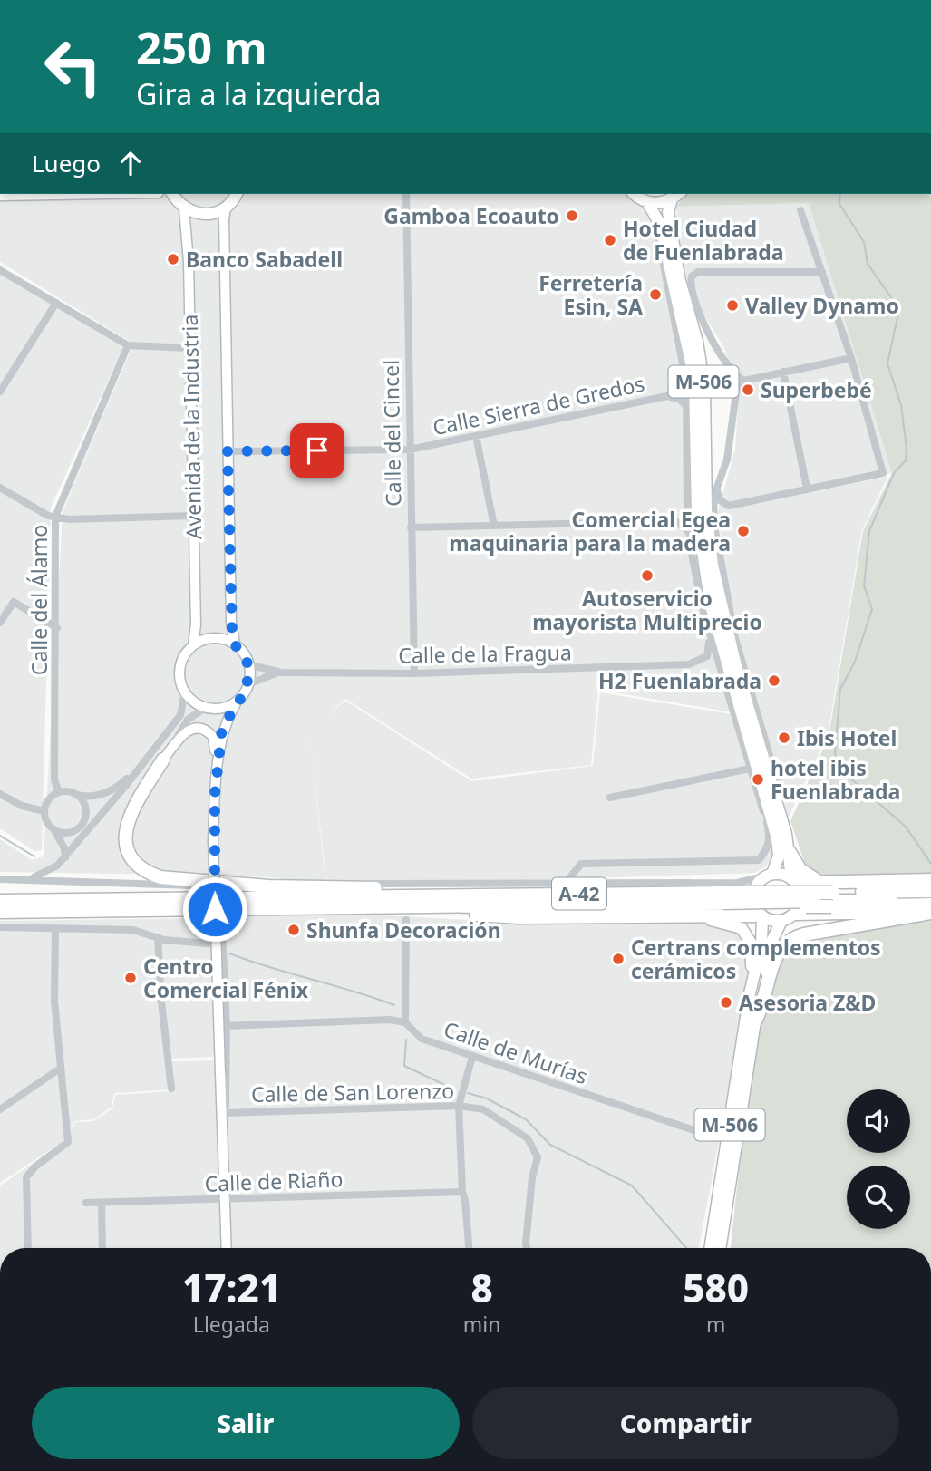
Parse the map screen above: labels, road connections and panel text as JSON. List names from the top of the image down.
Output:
{
  "streets": {
    "highway": ["A-42"],
    "main road": ["M-506"],
    "street": [
      "Calle Sierra de Gredos",
      "Avenida de la Industria",
      "Calle del Cincel",
      "Calle del Álamo",
      "Calle de la Fragua",
      "Calle de Murías",
      "Calle de San Lorenzo",
      "Calle de Riaño"
    ]
  },
  "crossings": [
    ["Calle Sierra de Gredos", "Avenida de la Industria"],
    ["Calle Sierra de Gredos", "Calle del Cincel"],
    ["Avenida de la Industria", "Calle de la Fragua"],
    ["Calle del Cincel", "Calle de la Fragua"]
  ],
  "places": [
    "Gamboa Ecoauto",
    "Hotel Ciudad de Fuenlabrada",
    "Banco Sabadell",
    "Ferretería Esin, SA",
    "Valley Dynamo",
    "Superbebé",
    "Comercial Egea maquinaria para la madera",
    "Autoservicio mayorista Multiprecio",
    "H2 Fuenlabrada",
    "Ibis Hotel",
    "hotel ibis Fuenlabrada",
    "Shunfa Decoración",
    "Certrans complementos cerámicos",
    "Centro Comercial Fénix",
    "Asesoria Z&D"
  ],
  "page": {
    "turn": ["250 m", "Gira a la izquierda"],
    "then": "Luego",
    "eta": [
      "17:21",
      "Llegada",
      "8",
      "min",
      "580",
      "m"
    ],
    "buttons": ["Salir", "Compartir"]
  }
}
